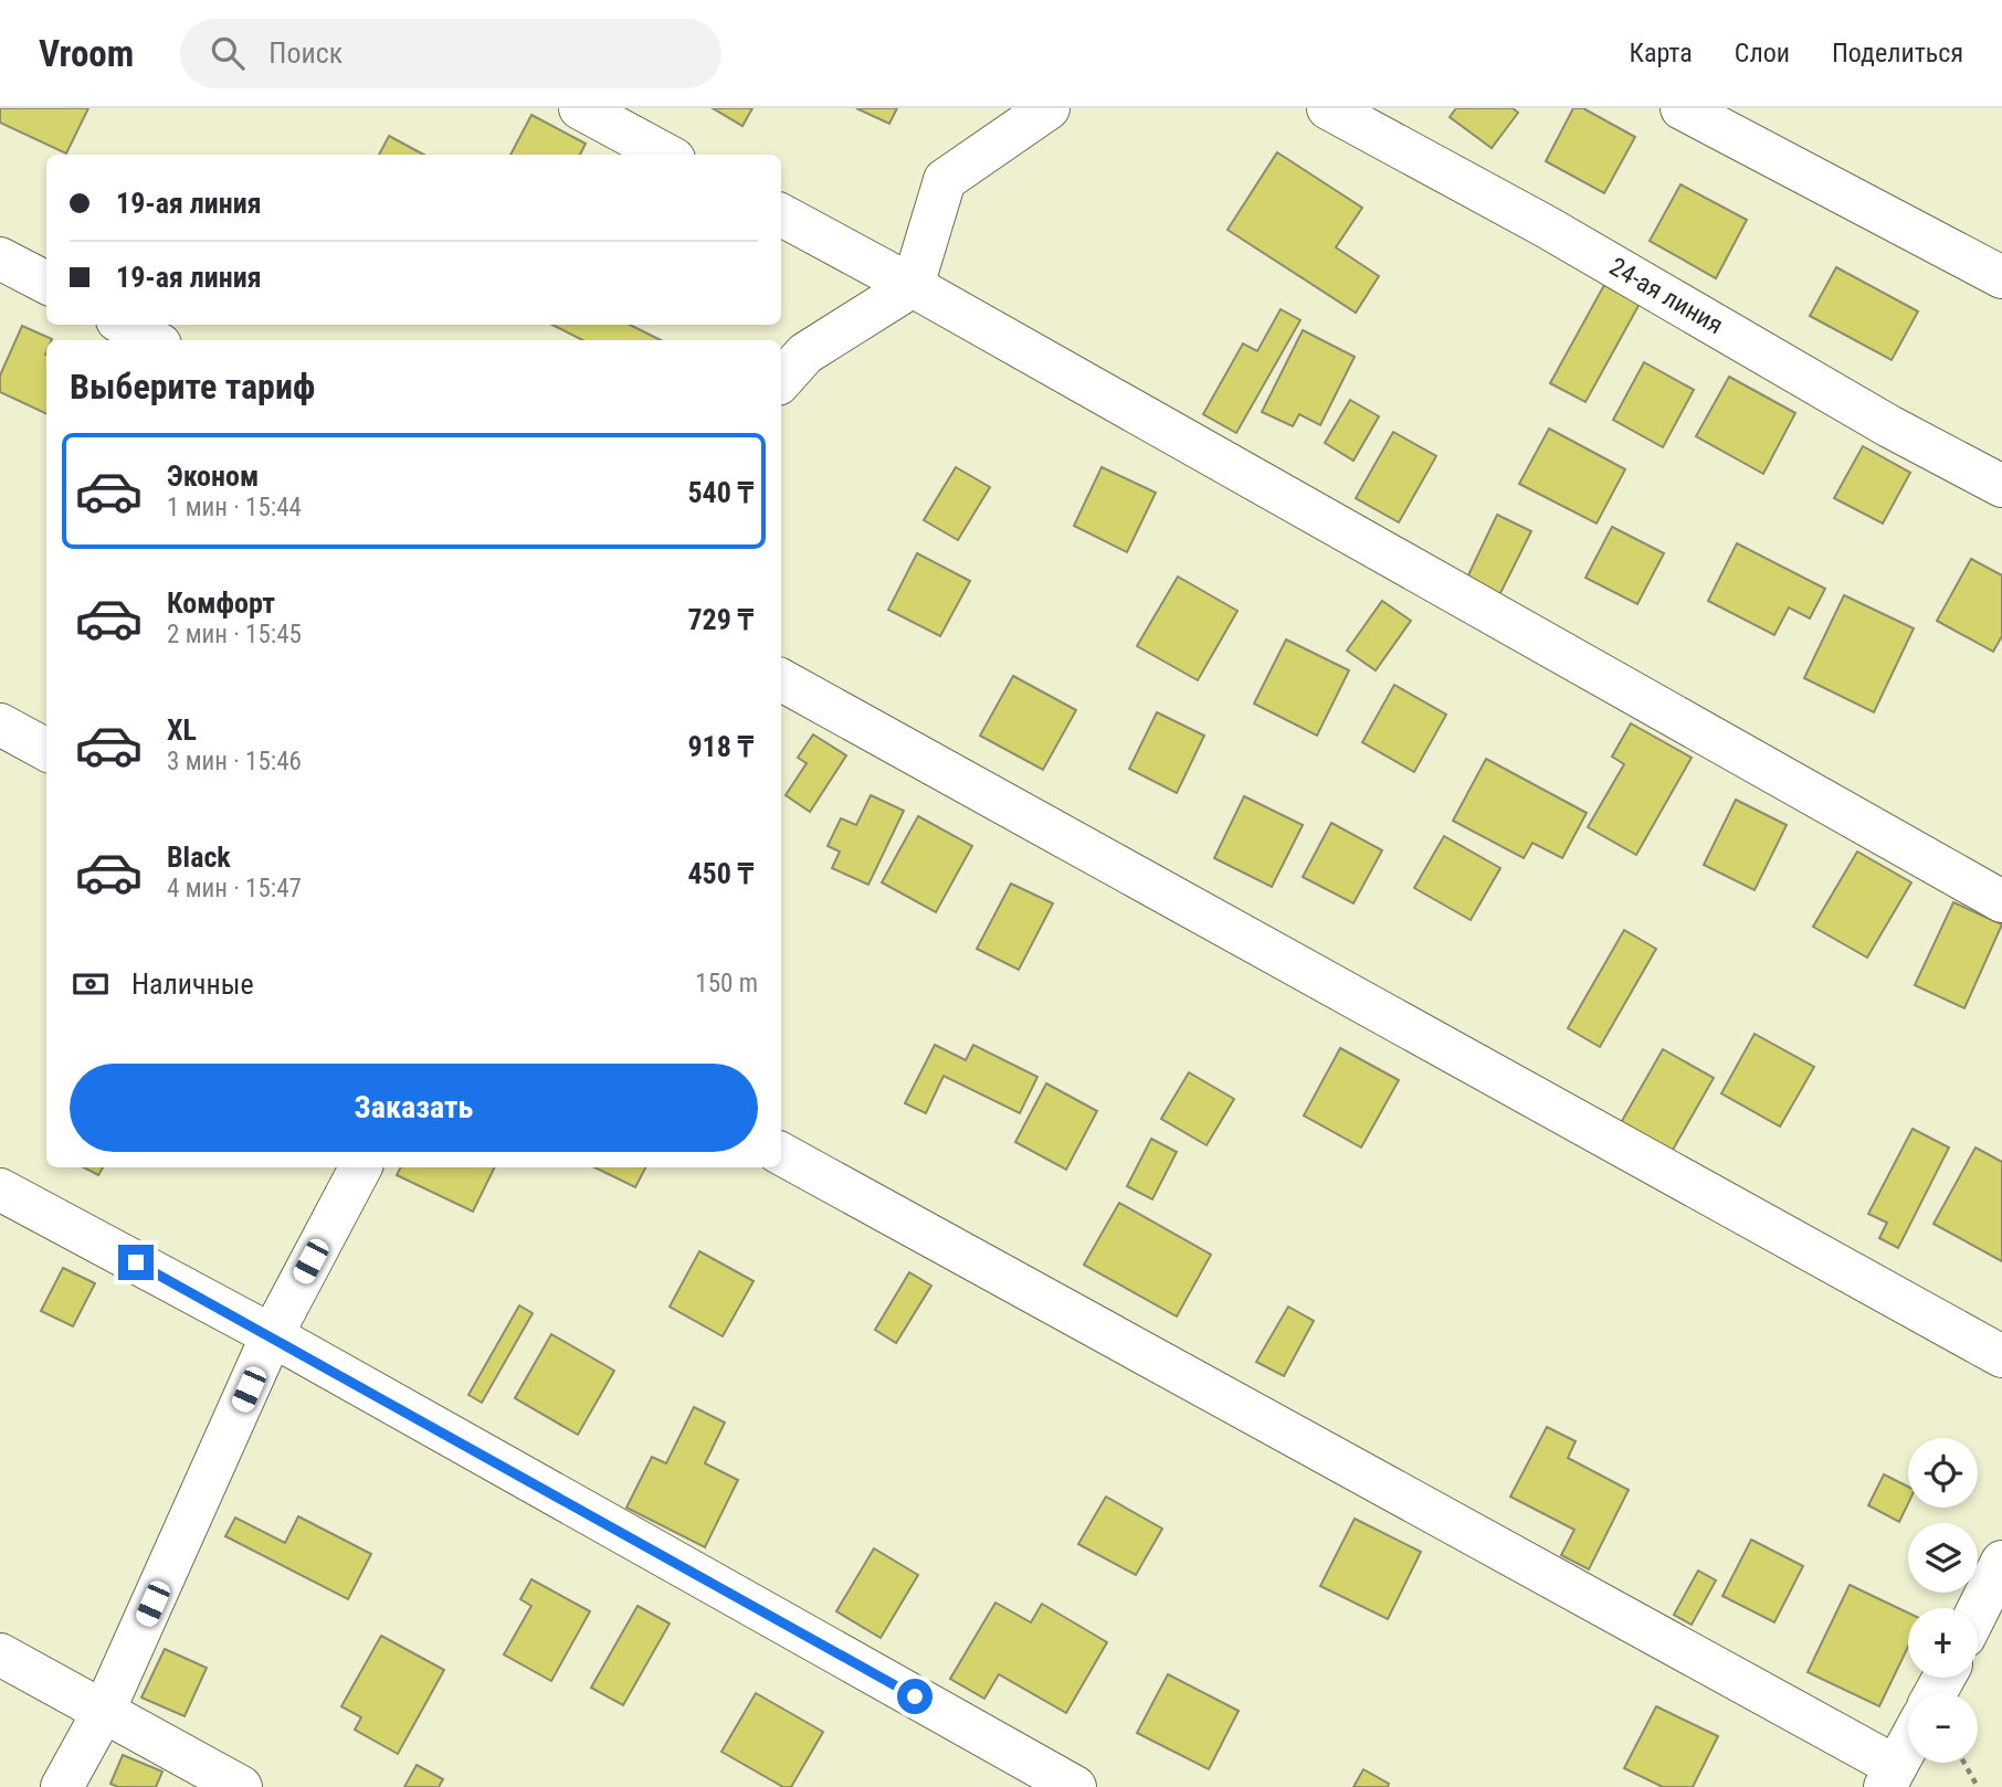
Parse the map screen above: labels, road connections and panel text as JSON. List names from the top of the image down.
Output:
{
  "streets": {
    "street": ["24-ая линия"]
  },
  "page": {
    "header": "Vroom",
    "search": "Поиск",
    "nav": ["Карта", "Слои", "Поделиться"],
    "banner": ["19-ая линия", "19-ая линия"],
    "heading": "Выберите тариф",
    "list": [
      {
        "name": "Эконом",
        "note": "1 мин · 15:44",
        "value": "540 ₸"
      },
      {
        "name": "Комфорт",
        "note": "2 мин · 15:45",
        "value": "729 ₸"
      },
      {
        "name": "XL",
        "note": "3 мин · 15:46",
        "value": "918 ₸"
      },
      {
        "name": "Black",
        "note": "4 мин · 15:47",
        "value": "450 ₸"
      }
    ],
    "pay": ["Наличные", "150 m"],
    "buttons": "Заказать",
    "map_buttons": ["+", "−"]
  }
}
